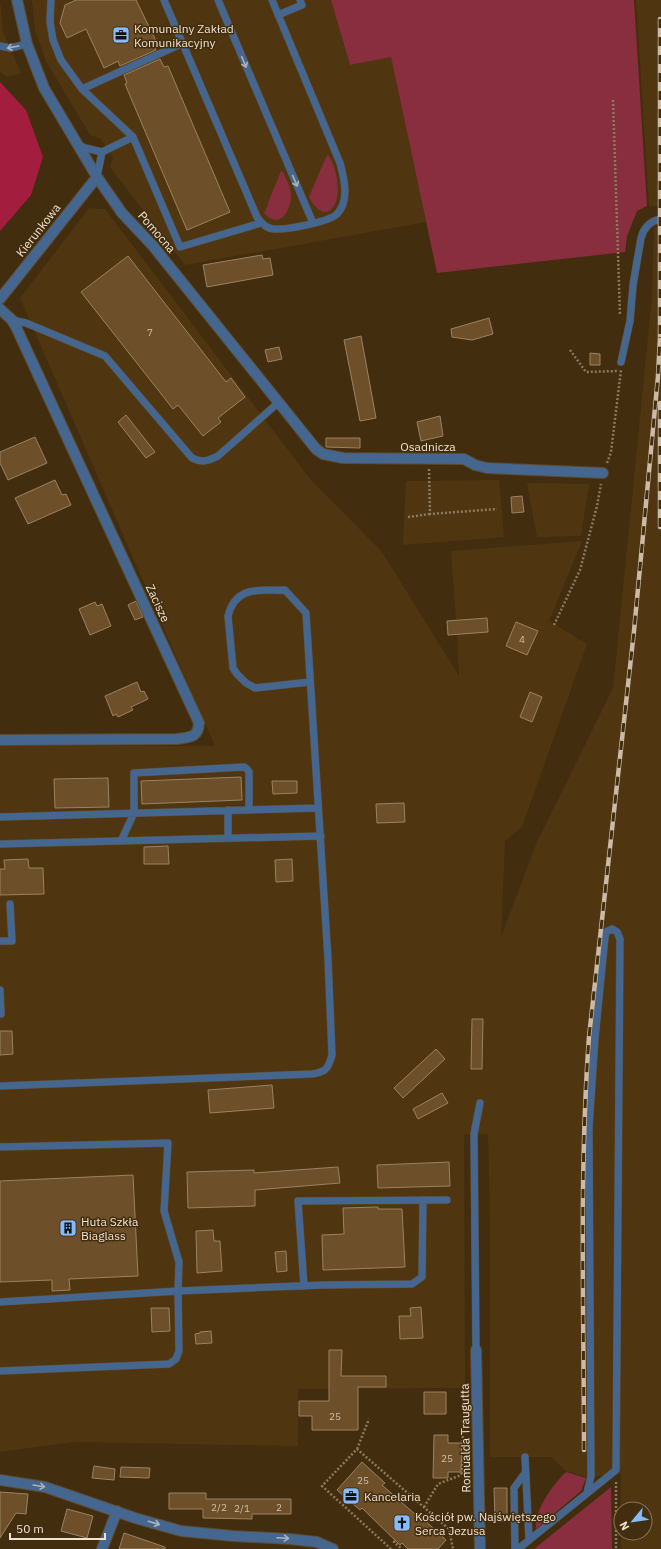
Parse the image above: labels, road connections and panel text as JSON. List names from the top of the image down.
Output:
{
  "streets": {
    "street": [
      "Kierunkowa",
      "Pomocna",
      "Osadnicza",
      "Zacisze",
      "Romualda Traugutta"
    ]
  },
  "crossings": [
    ["Kierunkowa", "Pomocna"],
    ["Pomocna", "Osadnicza"]
  ],
  "places": {
    "office": ["Komunalny Zakład Komunikacyjny", "Kancelaria"],
    "building": ["Huta Szkła Biaglass"],
    "church": ["Kościół pw. Najświętszego Serca Jezusa"]
  },
  "house_numbers": [
    "7",
    "4",
    "25",
    "25",
    "25",
    "2/2",
    "2",
    "2/1"
  ],
  "scale_bar": "50 m",
  "north": "bottom left"
}
